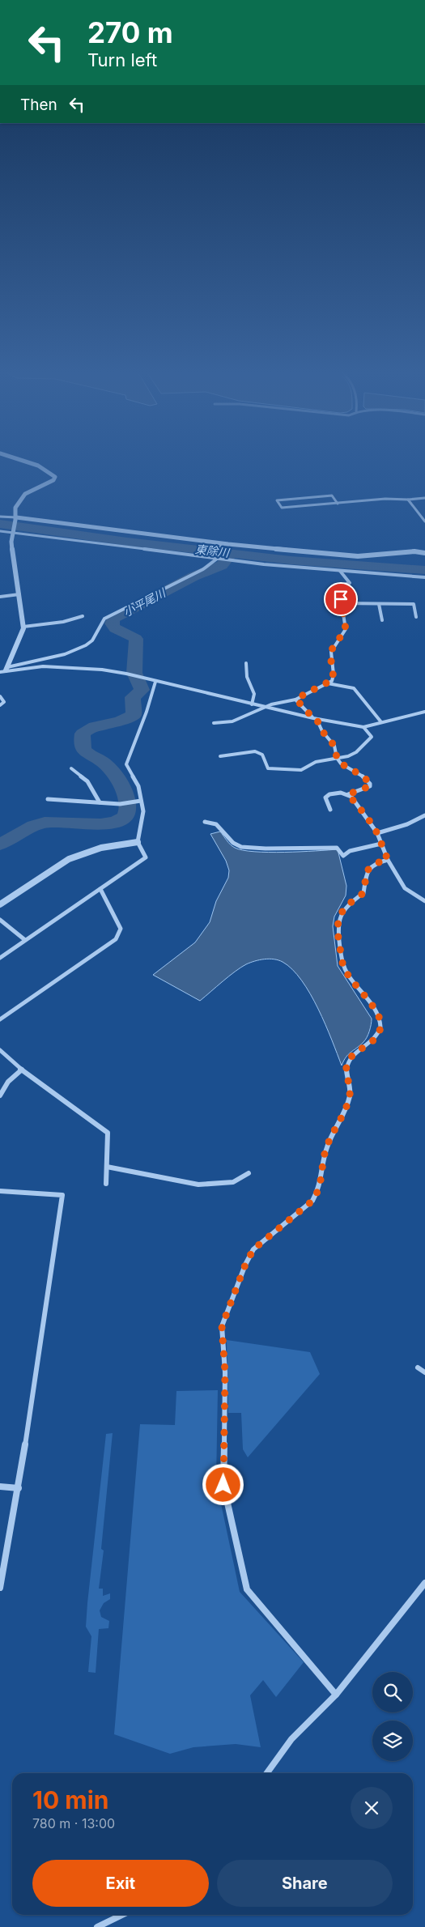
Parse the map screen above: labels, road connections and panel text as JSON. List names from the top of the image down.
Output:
{
  "water": ["東除川", "小平尾川"],
  "page": {
    "turn": ["270 m", "Turn left"],
    "then": "Then",
    "heading": ["10 min", "780 m · 13:00"],
    "buttons": ["Exit", "Share"]
  }
}
